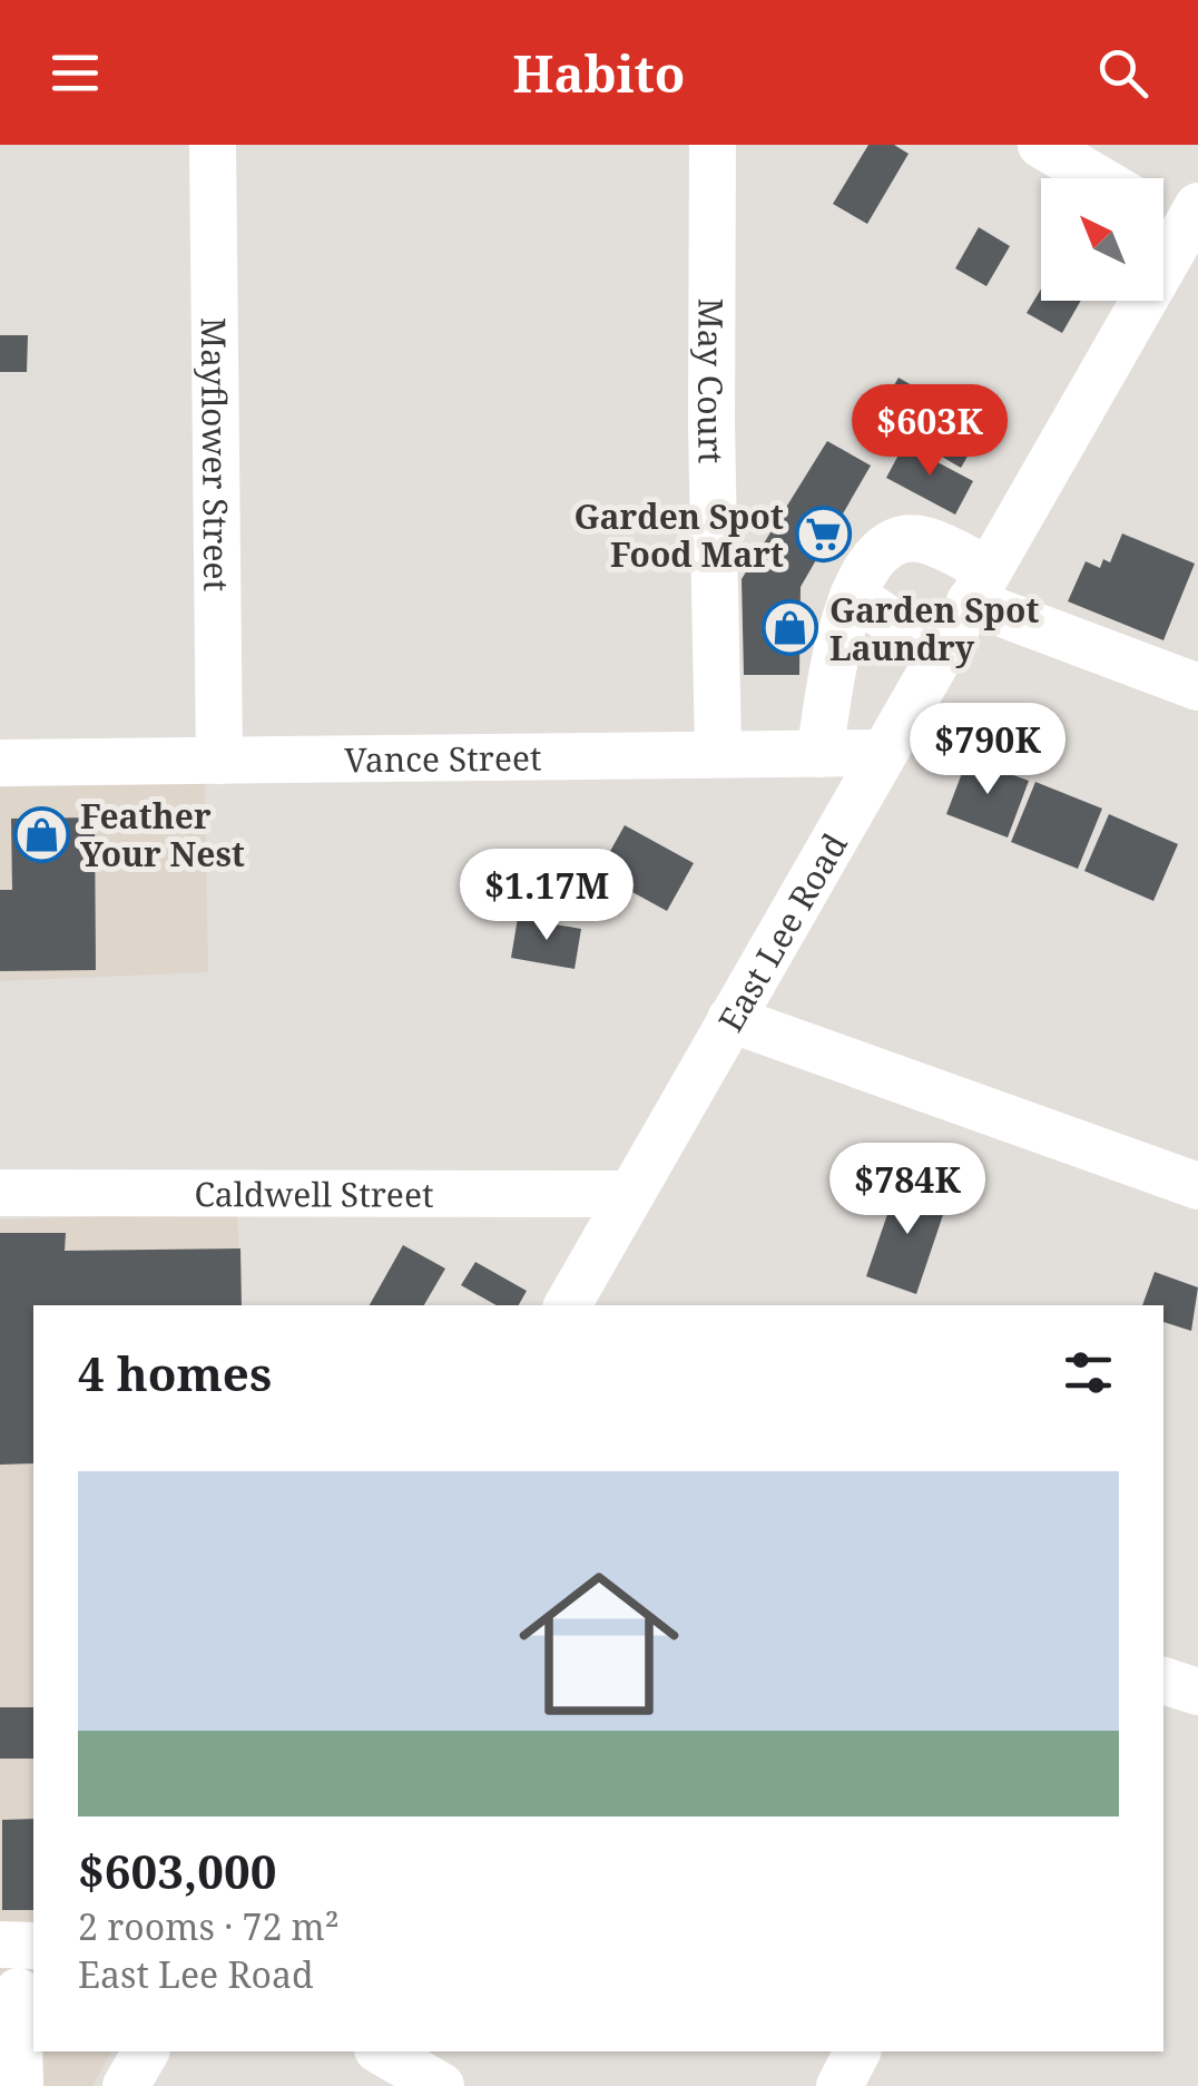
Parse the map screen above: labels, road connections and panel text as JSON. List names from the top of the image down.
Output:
{
  "streets": {
    "street": [
      "May Court",
      "Mayflower Street",
      "Vance Street",
      "East Lee Road",
      "Caldwell Street"
    ]
  },
  "crossings": [
    ["May Court", "Vance Street"],
    ["Mayflower Street", "Vance Street"],
    ["Vance Street", "East Lee Road"],
    ["East Lee Road", "Caldwell Street"]
  ],
  "places": {
    "supermarket": ["Garden Spot Food Mart"],
    "shop": ["Garden Spot Laundry", "Feather Your Nest"]
  },
  "north": "top left",
  "page": {
    "header": "Habito",
    "price": [
      "$603K",
      "$790K",
      "$1.17M",
      "$784K"
    ],
    "heading": "4 homes",
    "list": [
      {
        "name": "$603,000",
        "note": "2 rooms · 72 m² · East Lee Road"
      }
    ]
  }
}
